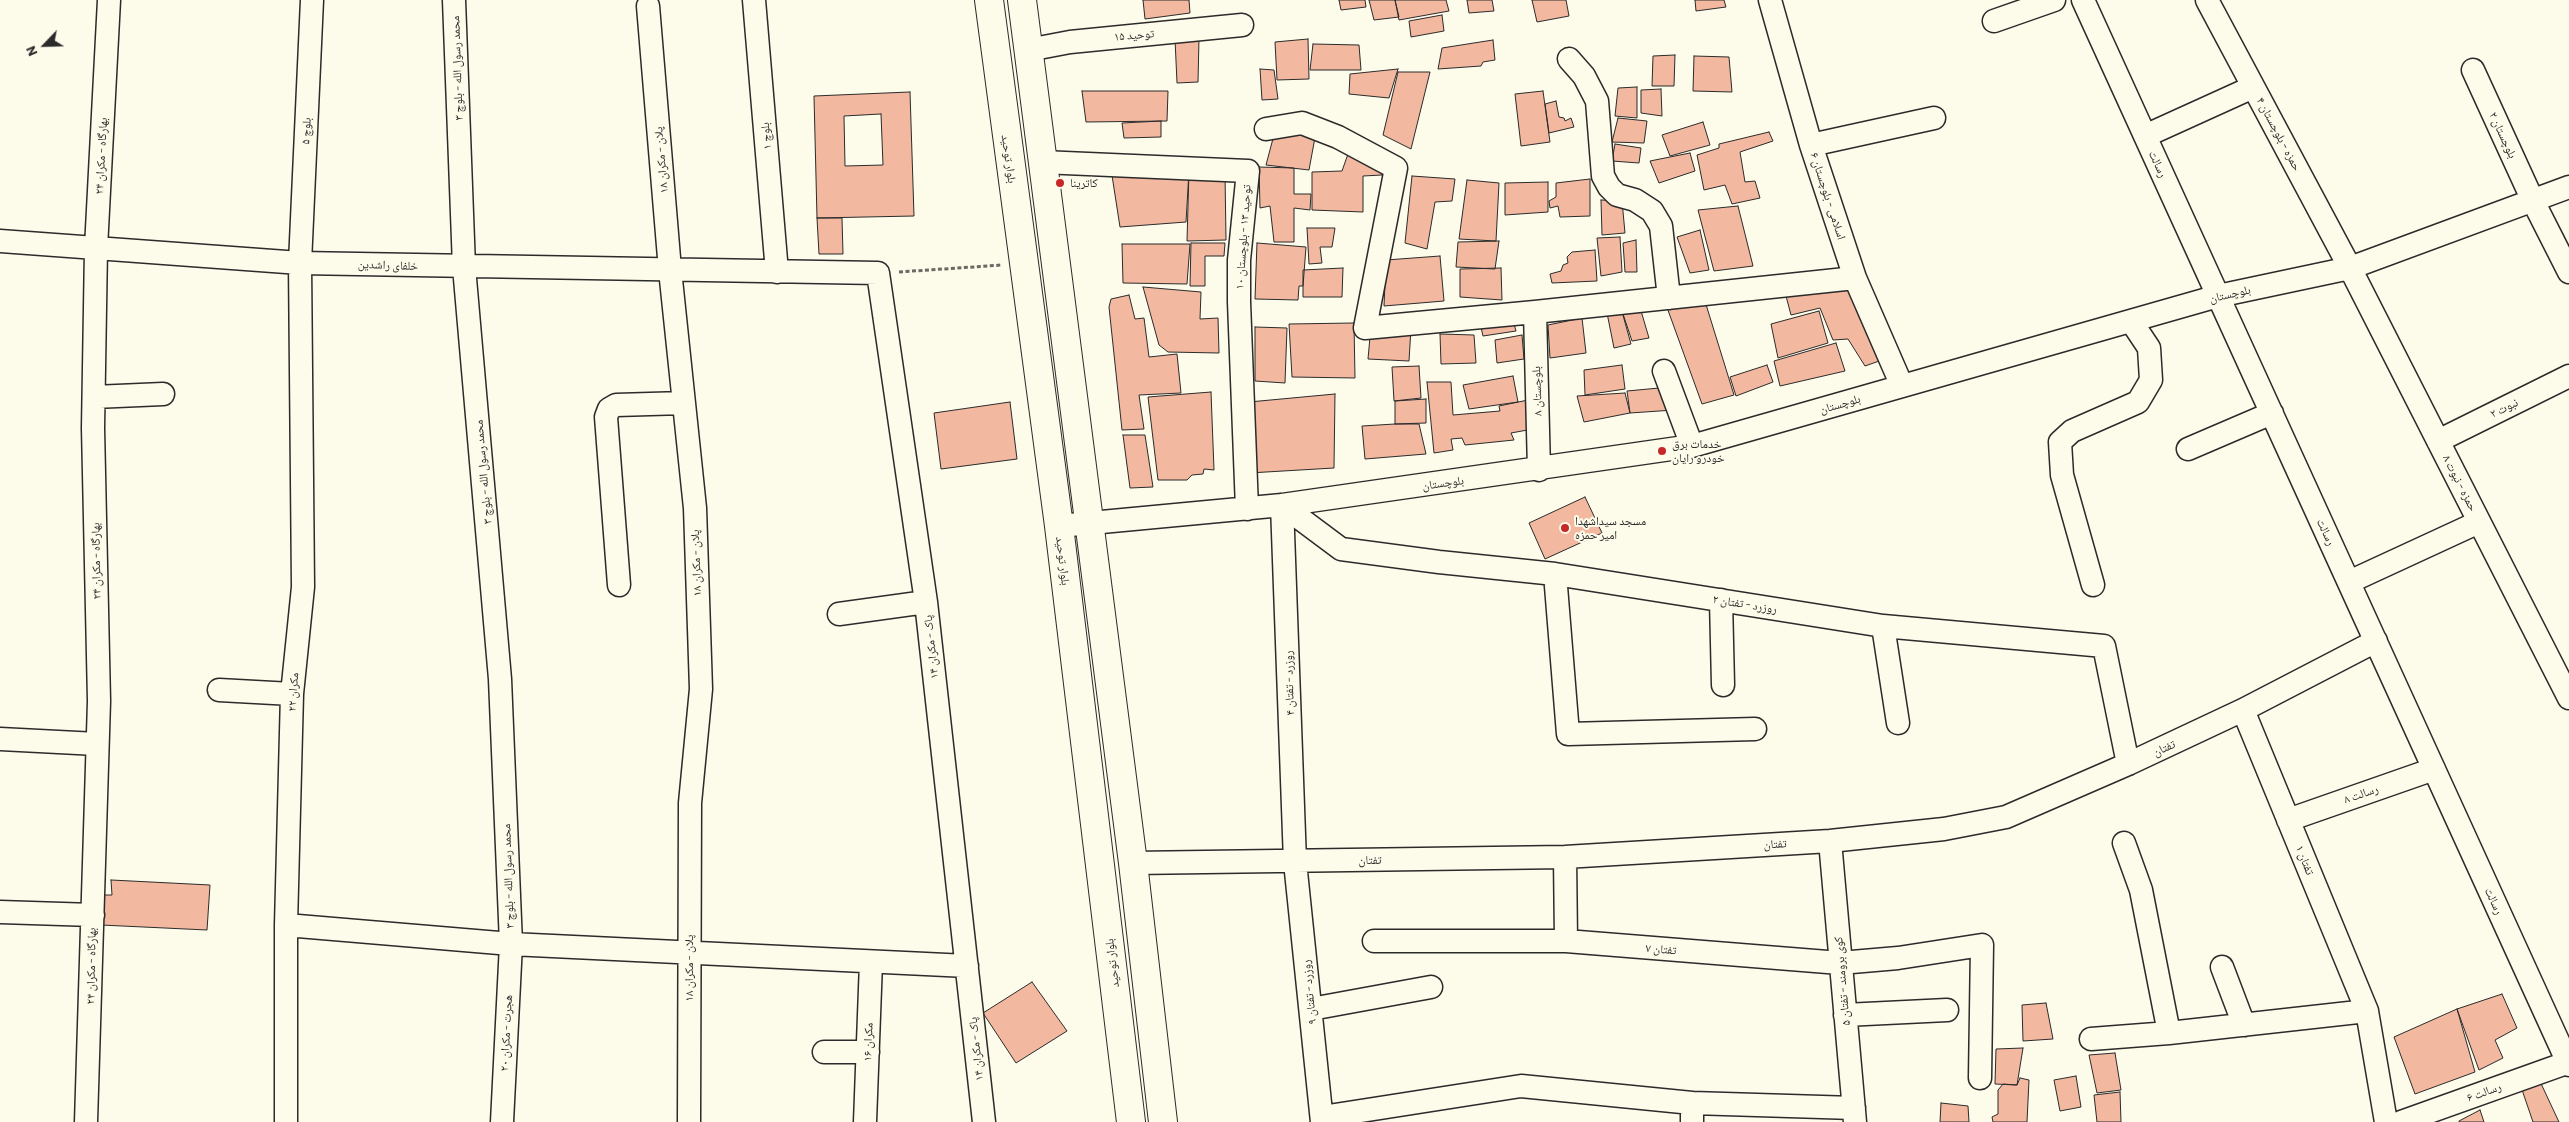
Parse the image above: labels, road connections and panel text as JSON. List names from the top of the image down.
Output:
{
  "streets": {
    "main road": ["بلوار توحید"],
    "street": [
      "توحید ۱۵",
      "محمد رسول الله - بلوچ ۳",
      "بلوچ ۵",
      "حمزه - بلوچستان ۴",
      "بلوچستان ۲",
      "بلوچ ۱",
      "بهارگاه - مکران ۲۴",
      "پلان - مکران ۱۸",
      "رسالت",
      "اسلامی - بلوچستان ۶",
      "توحید ۱۳ - بلوچستان ۱۰",
      "خلفای راشدین",
      "بلوچستان",
      "بلوچستان ۸",
      "نبوت ۲",
      "حمزه - نبوت ۸",
      "روزرد - تفتان ۲",
      "پاک - مکران ۱۴",
      "روزرد - تفتان ۴",
      "مکران ۲۲",
      "تفتان",
      "رسالت ۸",
      "تفتان ۱",
      "تفتان ۷",
      "کوی برومند - تفتان ۵",
      "روزرد - تفتان ۹",
      "هجرت - مکران ۲۰",
      "مکران ۱۶",
      "رسالت ۶"
    ]
  },
  "crossings": [
    ["محمد رسول الله - بلوچ ۳", "خلفای راشدین"],
    ["محمد رسول الله - بلوچ ۳", "هجرت - مکران ۲۰"],
    ["بلوچ ۵", "خلفای راشدین"],
    ["بلوچ ۵", "مکران ۲۲"],
    ["حمزه - بلوچستان ۴", "بلوچستان"],
    ["حمزه - بلوچستان ۴", "حمزه - نبوت ۸"],
    ["بلوچستان ۲", "بلوچستان"],
    ["بلوچ ۱", "خلفای راشدین"],
    ["بهارگاه - مکران ۲۴", "خلفای راشدین"],
    ["بلوار توحید", "بلوچستان"],
    ["پلان - مکران ۱۸", "خلفای راشدین"],
    ["رسالت", "بلوچستان"],
    ["رسالت", "تفتان"],
    ["رسالت", "رسالت ۸"],
    ["رسالت", "رسالت ۶"],
    ["اسلامی - بلوچستان ۶", "بلوچستان"],
    ["توحید ۱۳ - بلوچستان ۱۰", "بلوچستان"],
    ["خلفای راشدین", "مکران ۲۲"],
    ["بلوچستان", "بلوچستان ۸"],
    ["بلوچستان", "حمزه - نبوت ۸"],
    ["بلوچستان", "روزرد - تفتان ۲"],
    ["بلوچستان", "روزرد - تفتان ۴"],
    ["نبوت ۲", "حمزه - نبوت ۸"],
    ["روزرد - تفتان ۲", "روزرد - تفتان ۴"],
    ["روزرد - تفتان ۲", "تفتان"],
    ["روزرد - تفتان ۴", "تفتان"],
    ["روزرد - تفتان ۴", "روزرد - تفتان ۹"],
    ["تفتان", "تفتان ۱"],
    ["تفتان", "کوی برومند - تفتان ۵"],
    ["تفتان", "روزرد - تفتان ۹"],
    ["رسالت ۸", "تفتان ۱"],
    ["تفتان ۷", "کوی برومند - تفتان ۵"]
  ],
  "places": ["کاترینا", "خدمات برق خودرو رایان", "مسجد سیداشهدا امیر حمزه"],
  "north": "bottom left"
}
